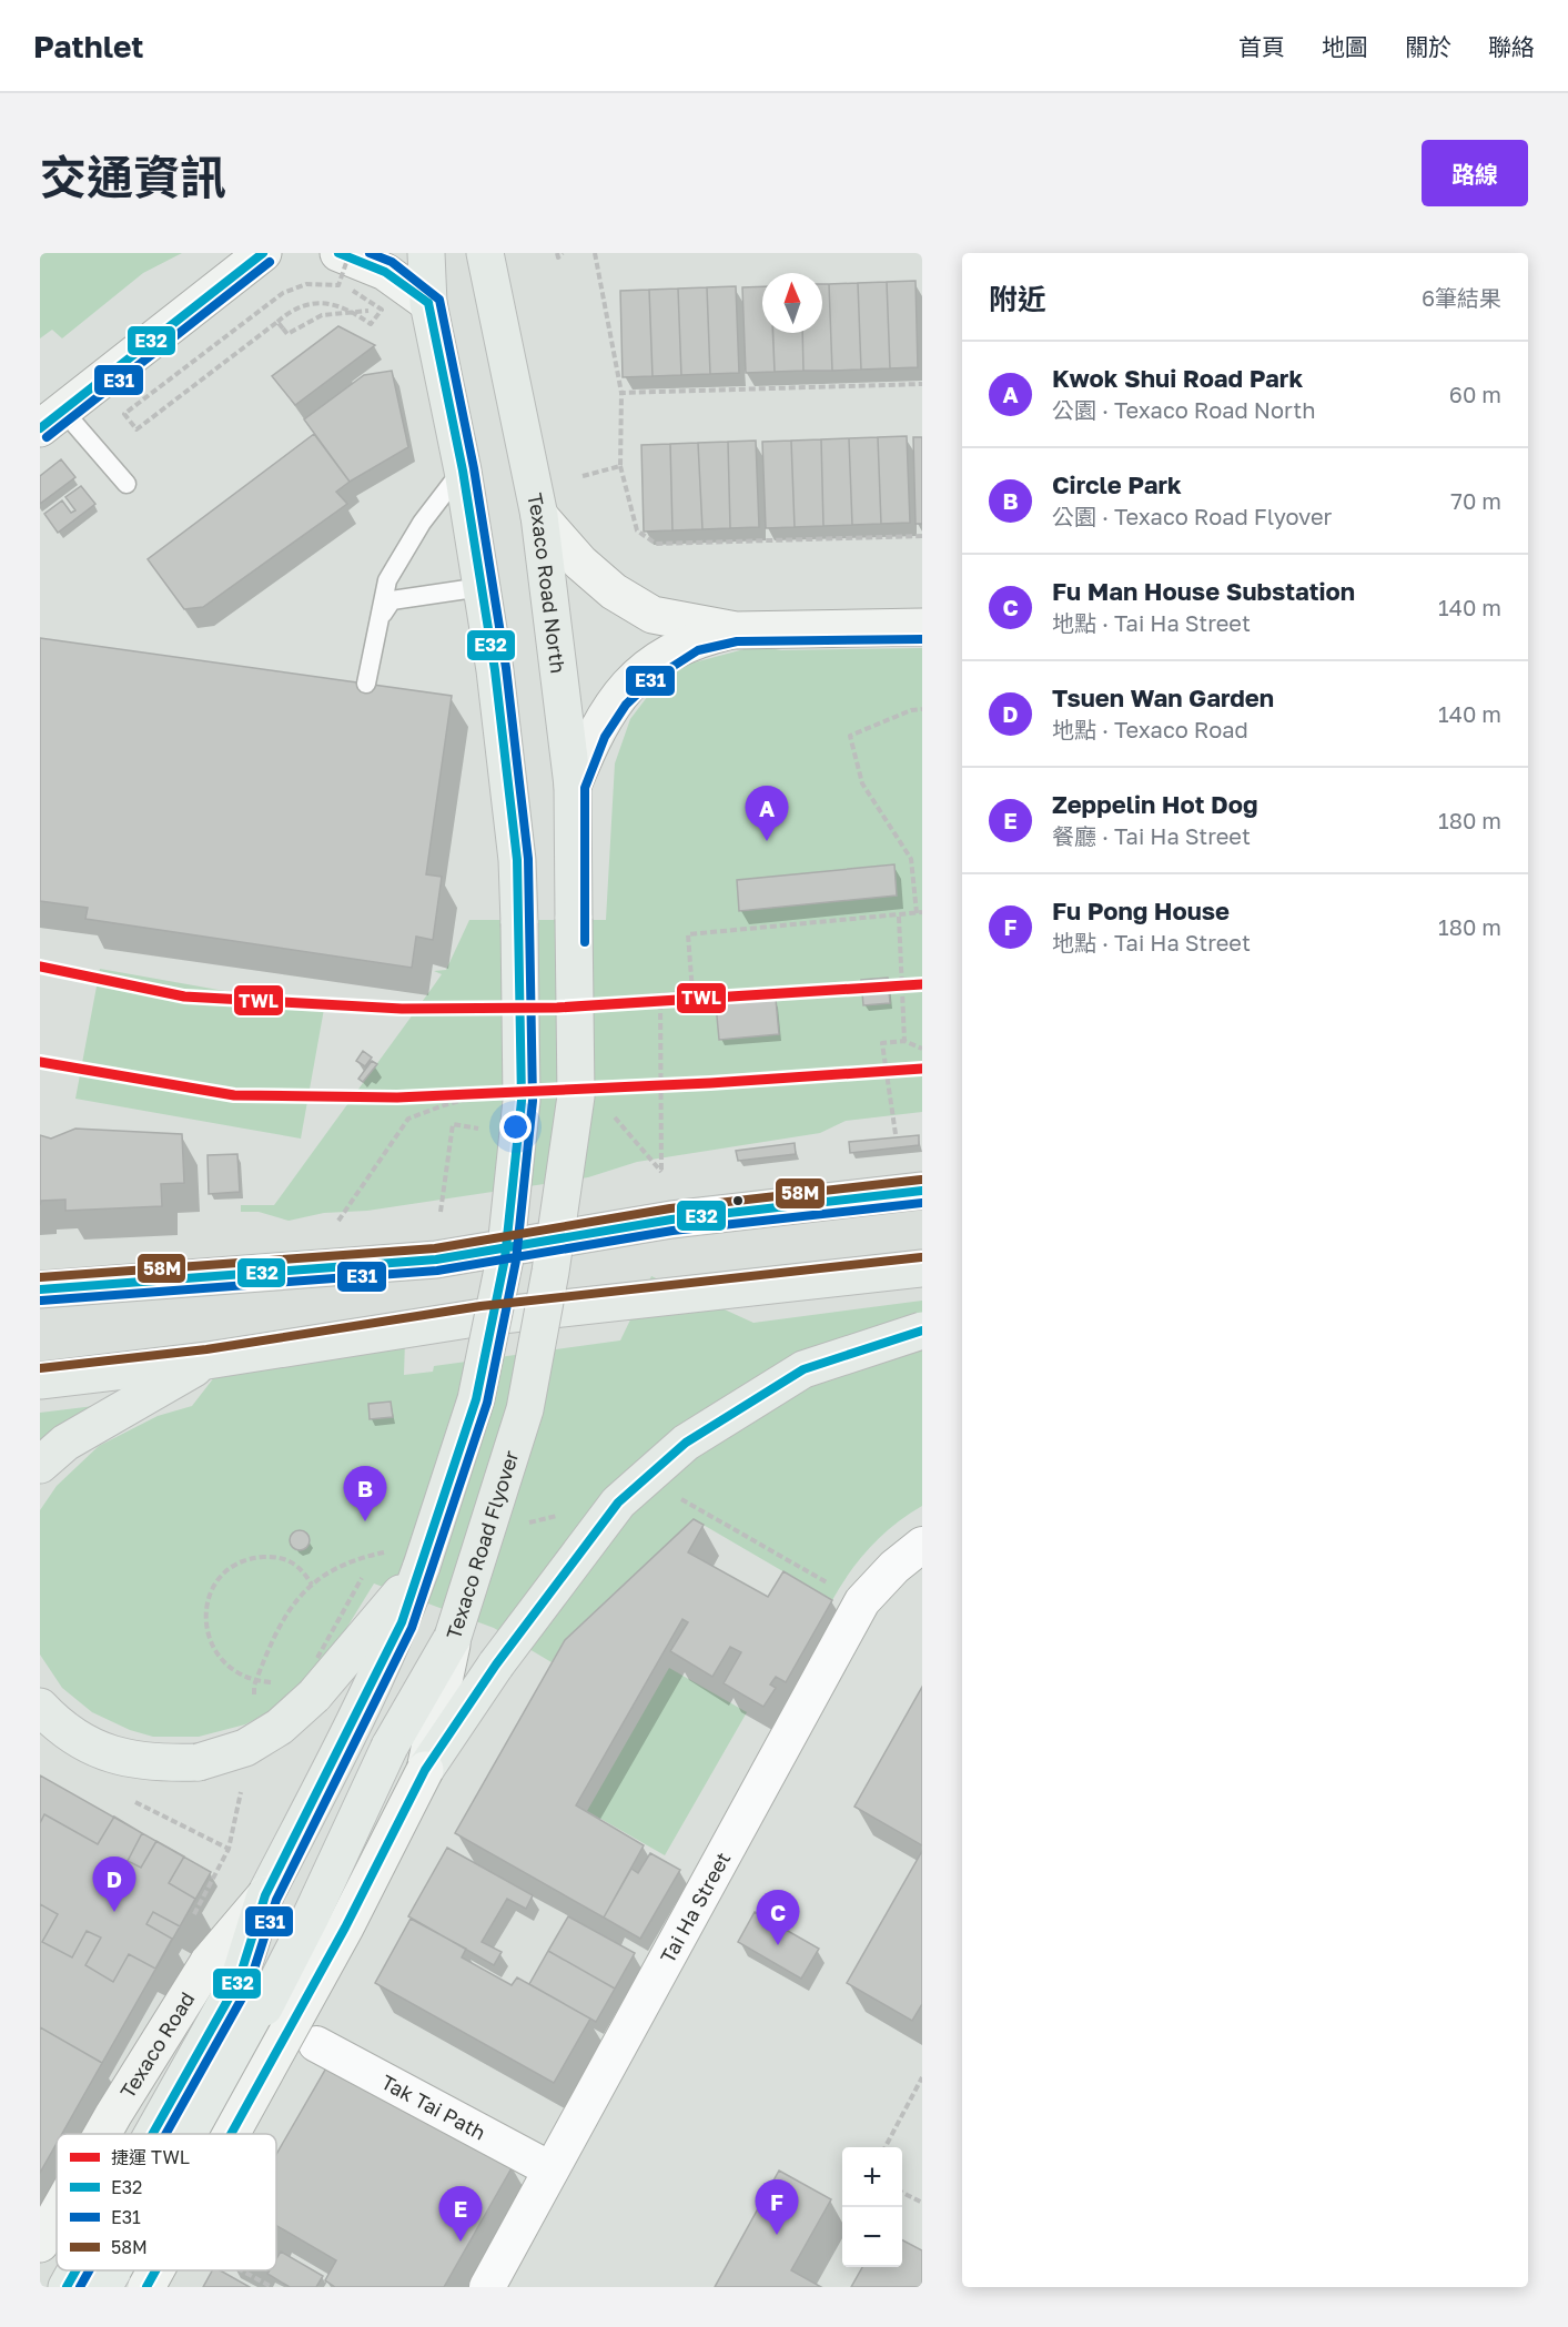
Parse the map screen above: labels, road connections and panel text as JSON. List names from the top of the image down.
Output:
{
  "streets": {
    "main road": ["Texaco Road North", "Texaco Road Flyover", "Texaco Road"],
    "street": ["Tai Ha Street", "Tak Tai Path"]
  },
  "crossings": [
    ["Texaco Road North", "Texaco Road Flyover"],
    ["Tai Ha Street", "Tak Tai Path"]
  ],
  "lines": [
    "transit line E32",
    "transit line E31",
    "metro line TWL",
    "transit line 58M"
  ],
  "legend": [
    "捷運 TWL",
    "E32",
    "E31",
    "58M"
  ],
  "north": "top",
  "page": {
    "header": "Pathlet",
    "nav": [
      "首頁",
      "地圖",
      "關於",
      "聯絡"
    ],
    "title": "交通資訊",
    "buttons": "路線",
    "heading": ["附近", "6筆結果"],
    "list": [
      {
        "mark": "A",
        "name": "Kwok Shui Road Park",
        "note": "公園 · Texaco Road North",
        "value": "60 m"
      },
      {
        "mark": "B",
        "name": "Circle Park",
        "note": "公園 · Texaco Road Flyover",
        "value": "70 m"
      },
      {
        "mark": "C",
        "name": "Fu Man House Substation",
        "note": "地點 · Tai Ha Street",
        "value": "140 m"
      },
      {
        "mark": "D",
        "name": "Tsuen Wan Garden",
        "note": "地點 · Texaco Road",
        "value": "140 m"
      },
      {
        "mark": "E",
        "name": "Zeppelin Hot Dog",
        "note": "餐廳 · Tai Ha Street",
        "value": "180 m"
      },
      {
        "mark": "F",
        "name": "Fu Pong House",
        "note": "地點 · Tai Ha Street",
        "value": "180 m"
      }
    ],
    "pins": [
      "A",
      "B",
      "D",
      "C",
      "F",
      "E"
    ],
    "map_buttons": ["+", "−"]
  }
}
